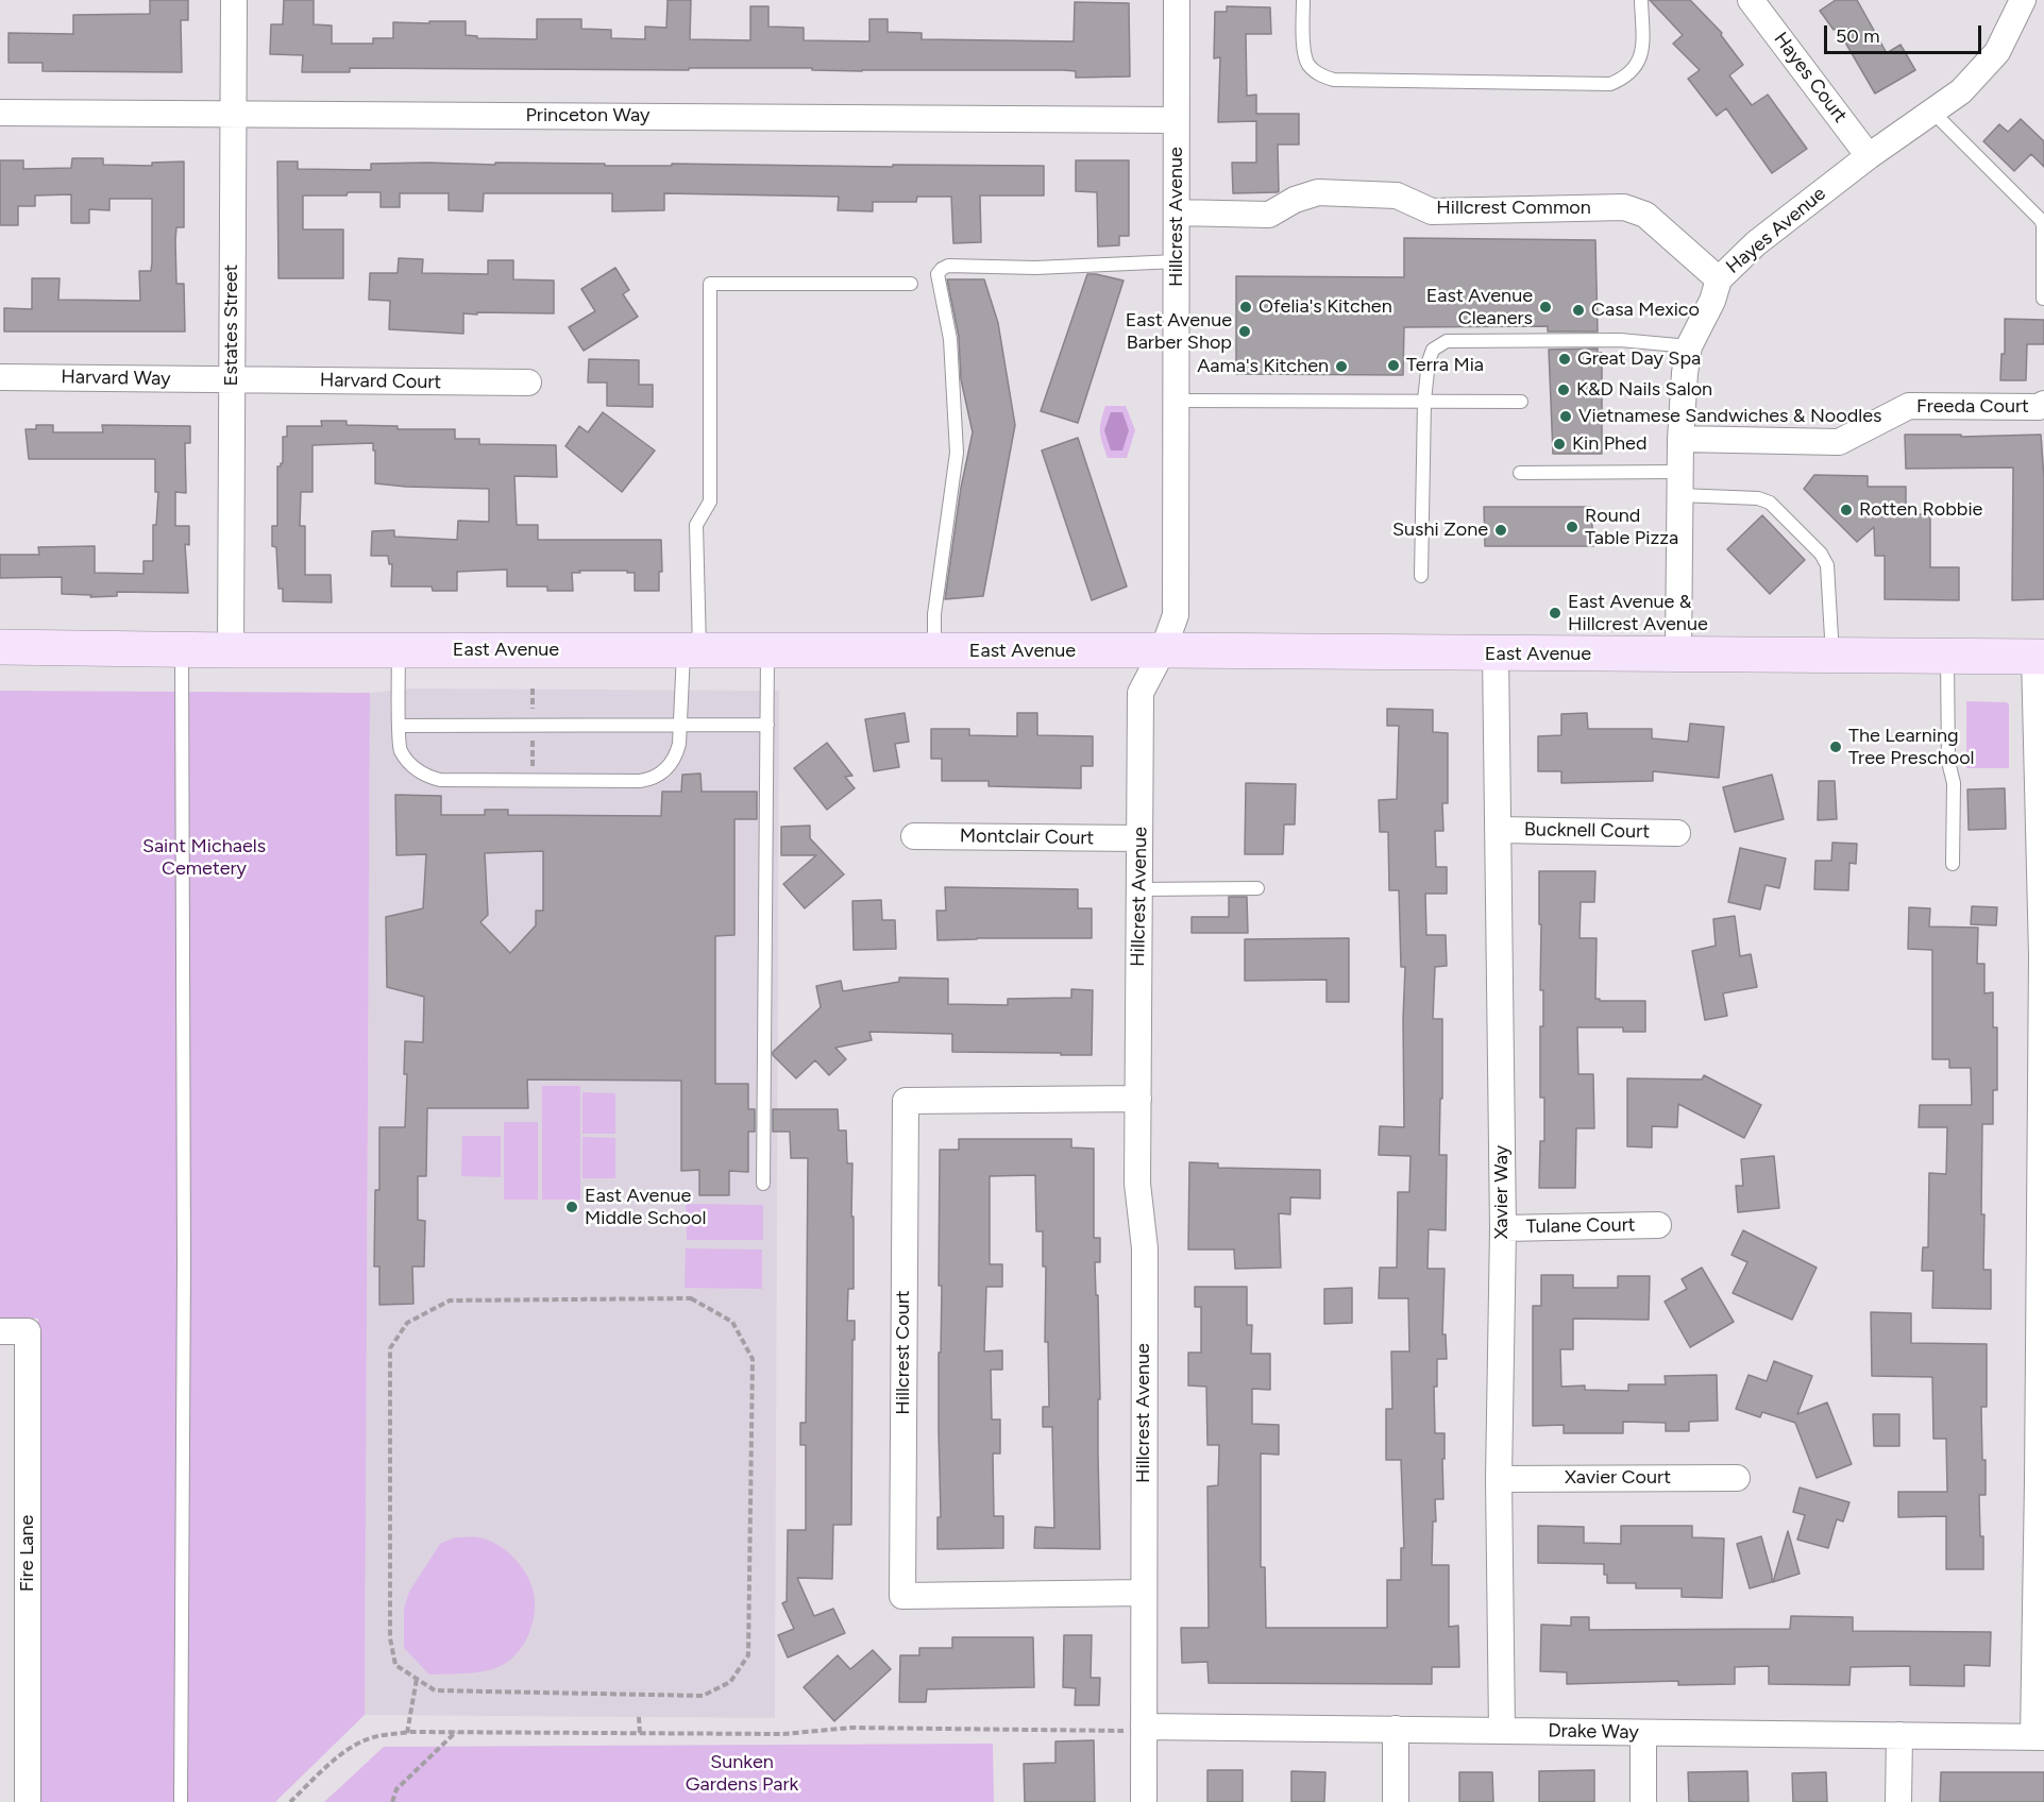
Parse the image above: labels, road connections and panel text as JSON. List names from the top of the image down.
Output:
{
  "streets": {
    "main road": ["East Avenue"],
    "street": [
      "Hayes Court",
      "Princeton Way",
      "Hillcrest Common",
      "Hillcrest Avenue",
      "Hayes Avenue",
      "Estates Street",
      "Harvard Way",
      "Harvard Court",
      "Freeda Court",
      "Bucknell Court",
      "Montclair Court",
      "Xavier Way",
      "Tulane Court",
      "Hillcrest Court",
      "Xavier Court",
      "Fire Lane",
      "Drake Way"
    ]
  },
  "crossings": [
    ["Hayes Court", "Hayes Avenue"],
    ["Princeton Way", "Hillcrest Avenue"],
    ["Princeton Way", "Estates Street"],
    ["Hillcrest Common", "Hillcrest Avenue"],
    ["Hillcrest Common", "Hayes Avenue"],
    ["Hillcrest Avenue", "East Avenue"],
    ["Hillcrest Avenue", "Montclair Court"],
    ["Hillcrest Avenue", "Hillcrest Court"],
    ["Hillcrest Avenue", "Drake Way"],
    ["Hayes Avenue", "Freeda Court"],
    ["Hayes Avenue", "East Avenue"],
    ["Estates Street", "Harvard Way"],
    ["Estates Street", "Harvard Court"],
    ["Estates Street", "East Avenue"],
    ["Harvard Way", "Harvard Court"],
    ["East Avenue", "Xavier Way"],
    ["Bucknell Court", "Xavier Way"],
    ["Xavier Way", "Tulane Court"],
    ["Xavier Way", "Xavier Court"],
    ["Xavier Way", "Drake Way"]
  ],
  "parks": ["Saint Michaels Cemetery", "Sunken Gardens Park"],
  "places": [
    "Ofelia's Kitchen",
    "East Avenue Cleaners",
    "Casa Mexico",
    "East Avenue Barber Shop",
    "Great Day Spa",
    "Terra Mia",
    "Aama's Kitchen",
    "K&D Nails Salon",
    "Vietnamese Sandwiches & Noodles",
    "Kin Phed",
    "Rotten Robbie",
    "Round Table Pizza",
    "Sushi Zone",
    "East Avenue & Hillcrest Avenue",
    "The Learning Tree Preschool",
    "East Avenue Middle School"
  ],
  "scale_bar": "50 m"
}
